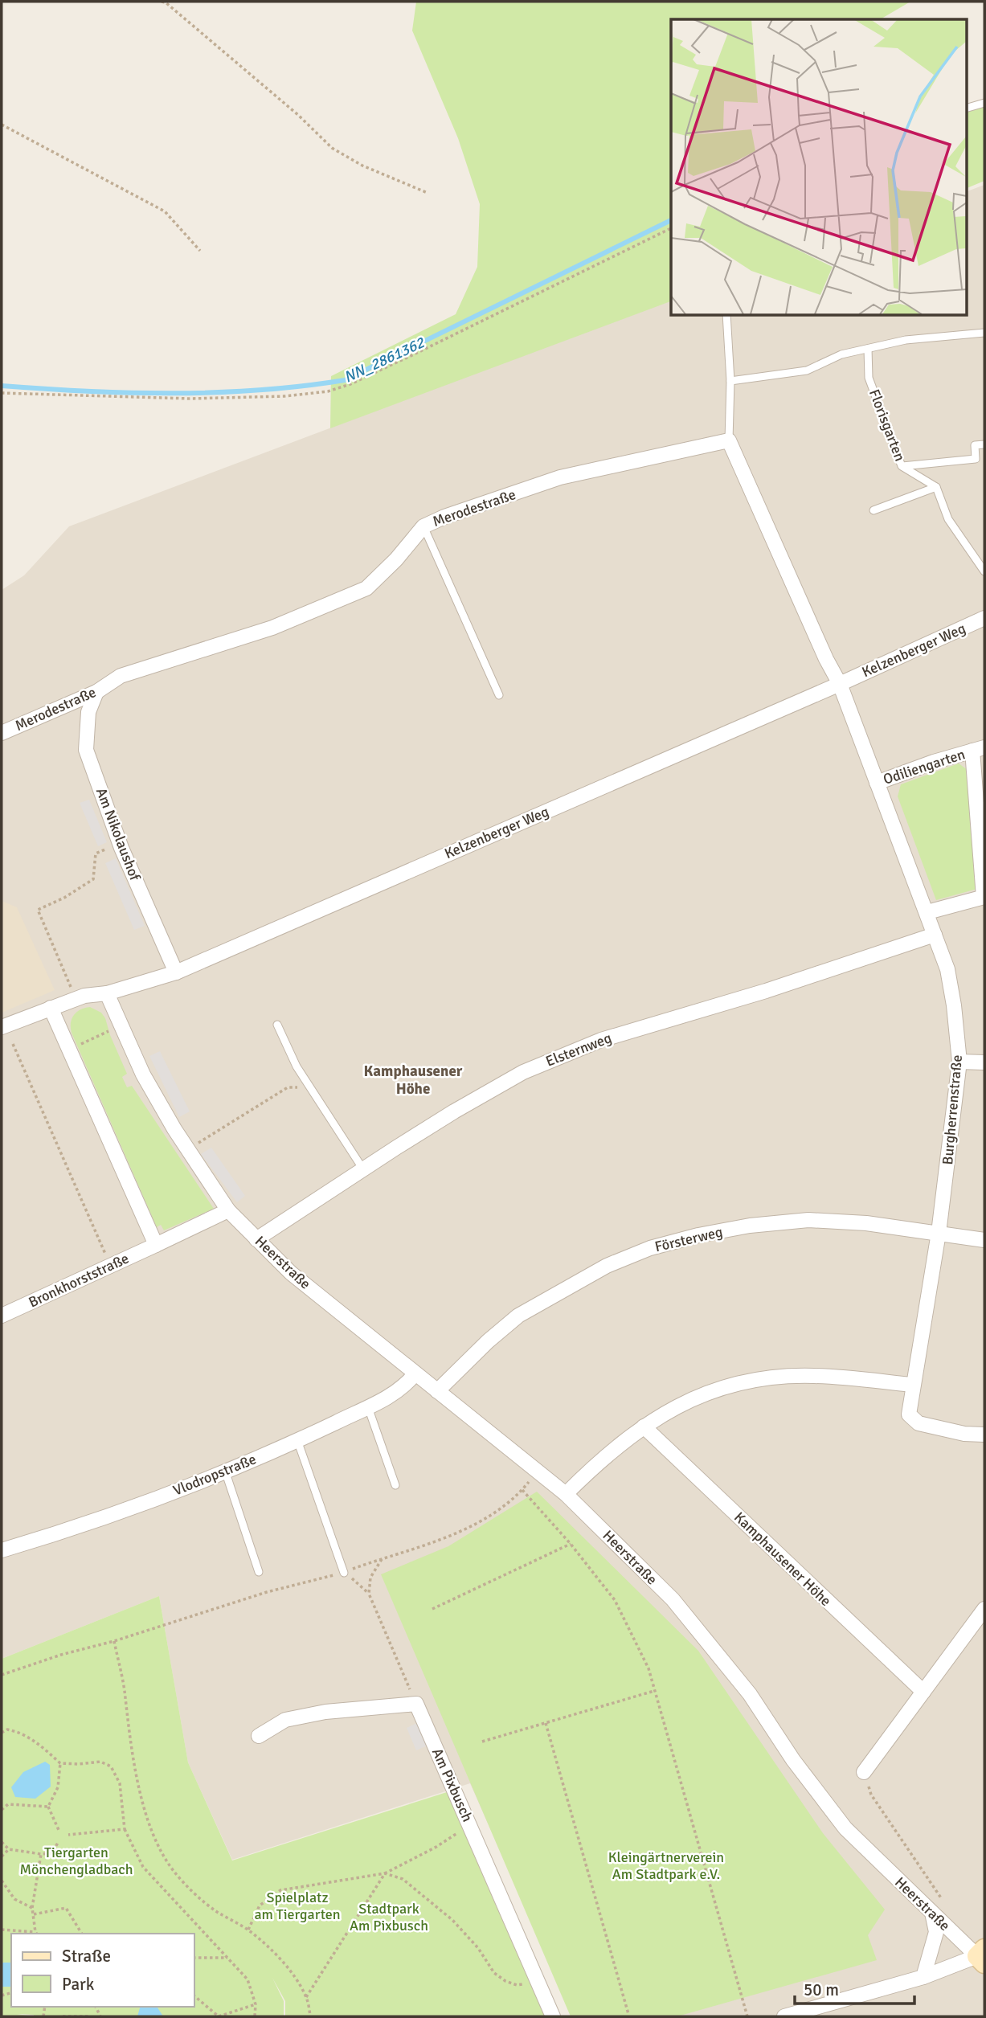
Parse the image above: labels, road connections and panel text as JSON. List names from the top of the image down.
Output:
{
  "streets": {
    "street": [
      "Merodestraße",
      "Kelzenberger Weg",
      "Odiliengarten",
      "Am Nikolaushof",
      "Elsternweg",
      "Burgherrenstraße",
      "Försterweg",
      "Heerstraße",
      "Bronkhorststraße",
      "Vlodropstraße",
      "Kamphausener Höhe",
      "Am Pixbusch"
    ],
    "lane": ["Florisgarten"]
  },
  "crossings": [
    ["Merodestraße", "Am Nikolaushof"],
    ["Kelzenberger Weg", "Am Nikolaushof"],
    ["Kelzenberger Weg", "Burgherrenstraße"],
    ["Kelzenberger Weg", "Heerstraße"],
    ["Odiliengarten", "Burgherrenstraße"],
    ["Elsternweg", "Burgherrenstraße"],
    ["Elsternweg", "Heerstraße"],
    ["Burgherrenstraße", "Försterweg"],
    ["Försterweg", "Heerstraße"],
    ["Heerstraße", "Vlodropstraße"]
  ],
  "districts": ["Kamphausener Höhe"],
  "water": ["NN_2861362"],
  "parks": [
    "Tiergarten Mönchengladbach",
    "Kleingärtnerverein Am Stadtpark e.V.",
    "Spielplatz am Tiergarten",
    "Stadtpark Am Pixbusch"
  ],
  "legend": ["Straße", "Park"],
  "scale_bar": "50 m"
}
